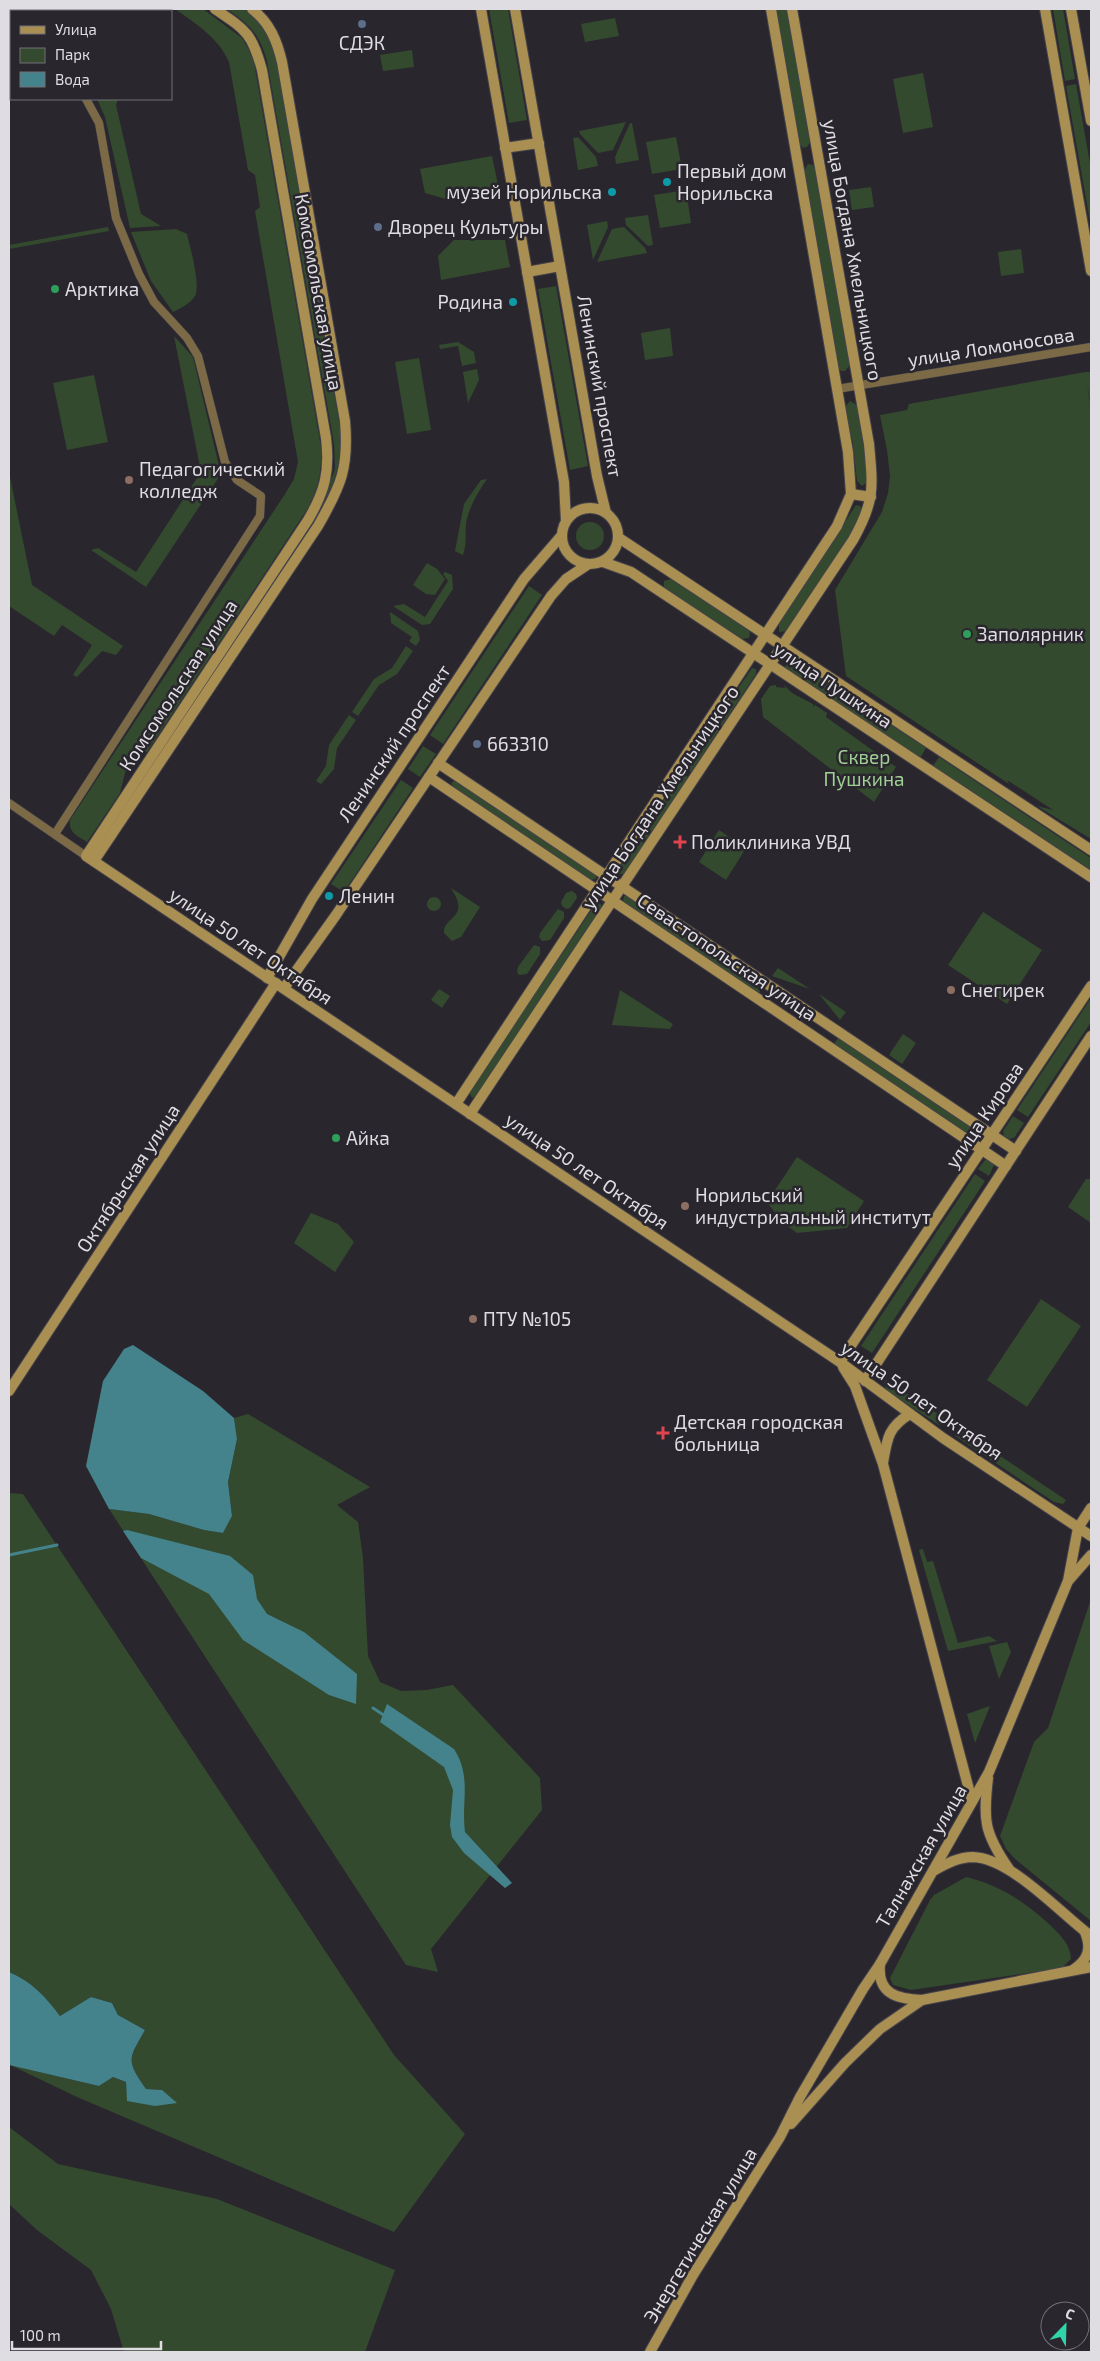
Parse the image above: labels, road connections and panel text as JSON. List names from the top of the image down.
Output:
{
  "streets": {
    "street": [
      "улица Богдана Хмельницкого",
      "Комсомольская улица",
      "улица Ломоносова",
      "Ленинский проспект",
      "улица Пушкина",
      "улица 50 лет Октября",
      "Севастопольская улица",
      "улица Кирова",
      "Октябрьская улица",
      "Талнахская улица",
      "Энергетическая улица"
    ]
  },
  "crossings": [
    ["улица Богдана Хмельницкого", "улица Ломоносова"],
    ["улица Богдана Хмельницкого", "улица Пушкина"],
    ["улица Богдана Хмельницкого", "улица 50 лет Октября"],
    ["улица Богдана Хмельницкого", "Севастопольская улица"],
    ["Комсомольская улица", "улица 50 лет Октября"],
    ["Ленинский проспект", "улица Пушкина"],
    ["Ленинский проспект", "улица 50 лет Октября"],
    ["Ленинский проспект", "Октябрьская улица"],
    ["улица 50 лет Октября", "улица Кирова"],
    ["улица 50 лет Октября", "Октябрьская улица"],
    ["улица 50 лет Октября", "Талнахская улица"],
    ["Севастопольская улица", "улица Кирова"],
    ["Талнахская улица", "Энергетическая улица"]
  ],
  "parks": ["Сквер Пушкина"],
  "places": {
    "other": [
      "СДЭК",
      "Первый дом Норильска",
      "музей Норильска",
      "Дворец Культуры",
      "Арктика",
      "Родина",
      "Педагогический колледж",
      "Заполярник",
      "663310",
      "Ленин",
      "Снегирек",
      "Айка",
      "Норильский индустриальный институт",
      "ПТУ №105"
    ],
    "health": ["Поликлиника УВД", "Детская городская больница"]
  },
  "legend": ["Улица", "Парк", "Вода"],
  "scale_bar": "100 m",
  "north": "top right"
}
